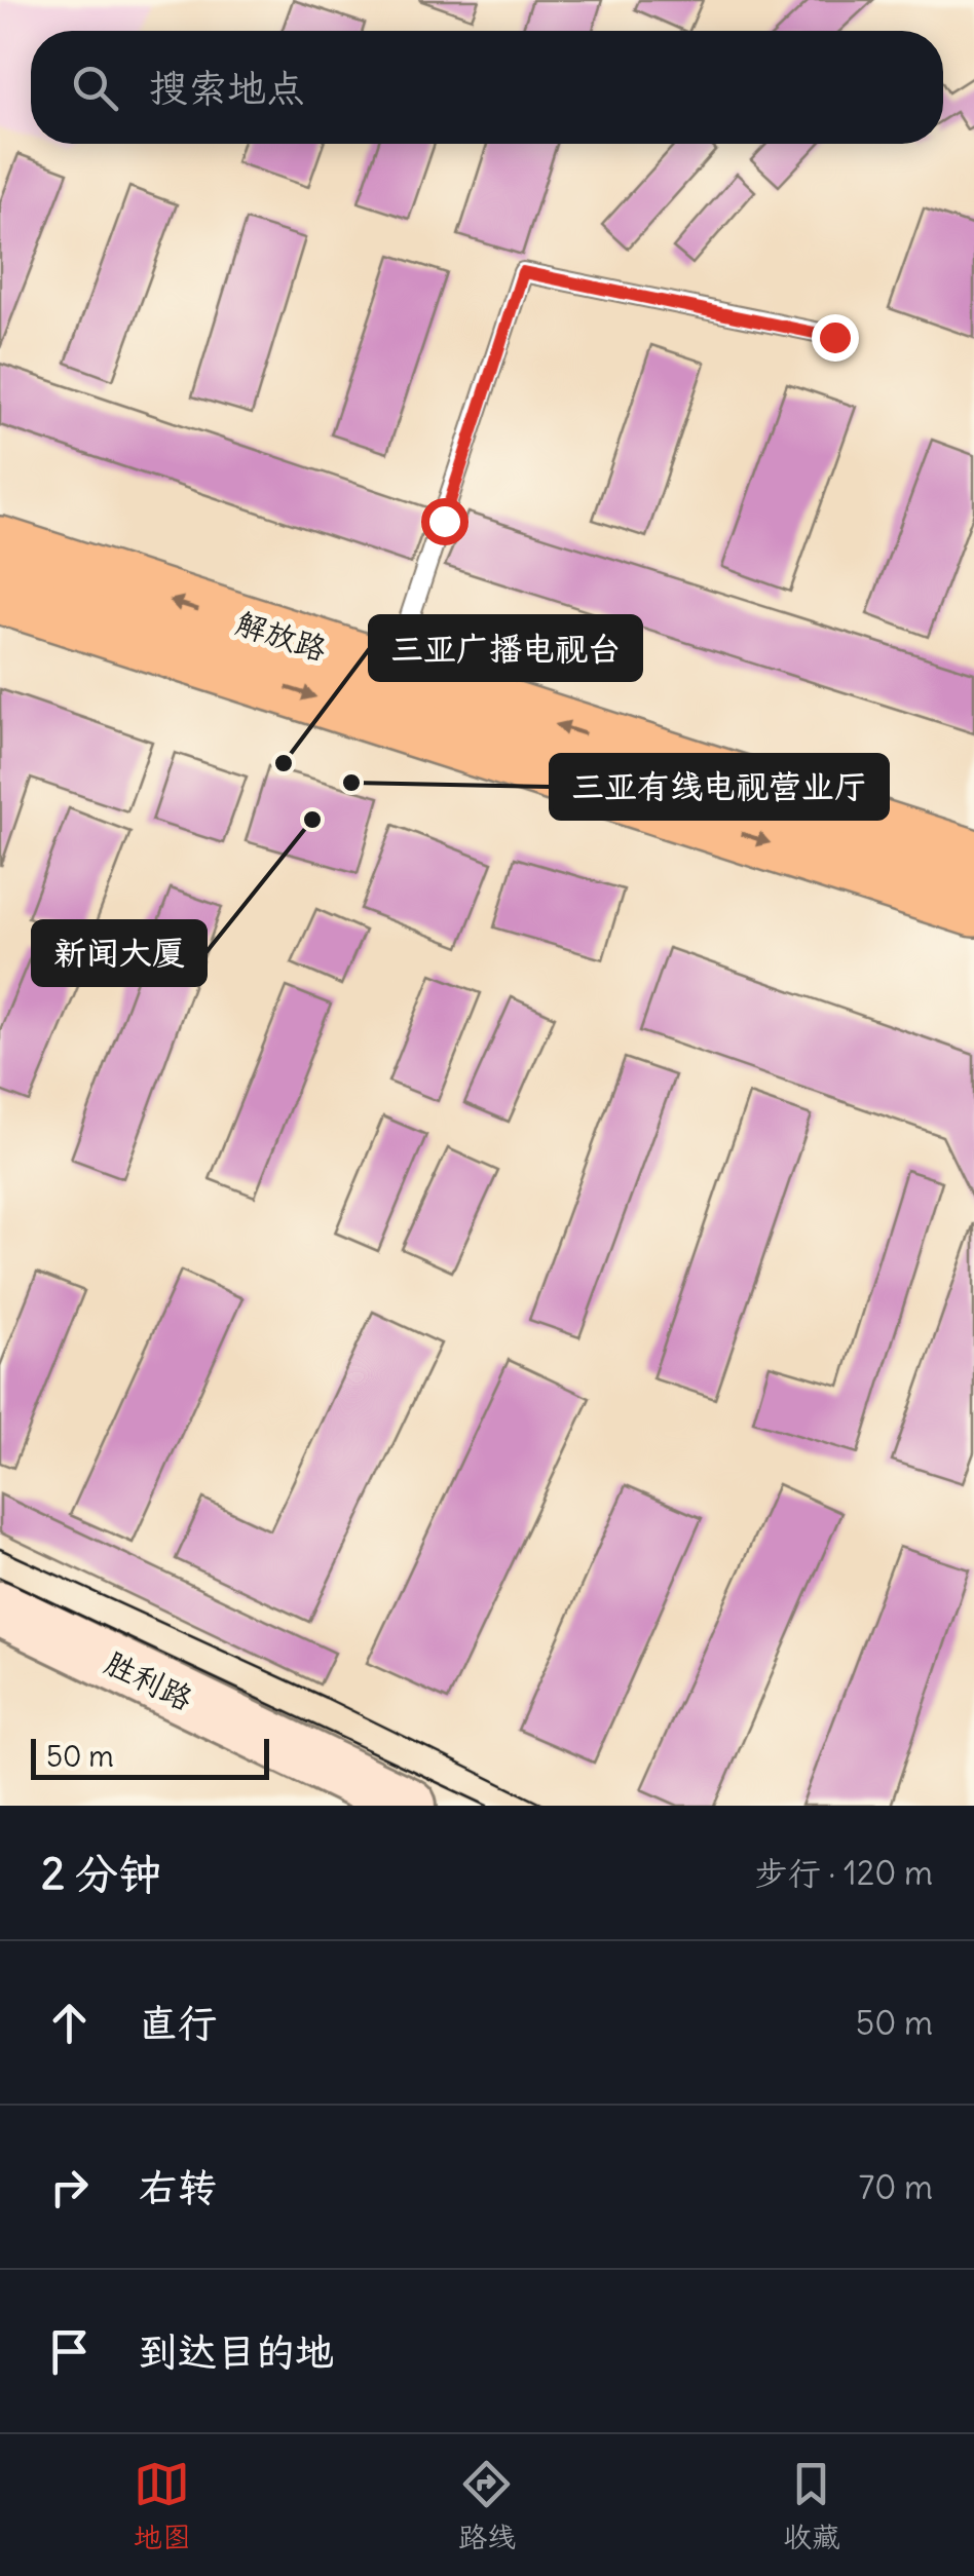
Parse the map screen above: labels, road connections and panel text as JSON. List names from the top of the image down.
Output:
{
  "streets": {
    "main road": ["解放路"],
    "street": ["胜利路"]
  },
  "places": ["三亚广播电视台", "三亚有线电视营业厅", "新闻大厦"],
  "scale_bar": "50 m",
  "page": {
    "search": "搜索地点",
    "scale": "50 m",
    "heading": ["2 分钟", "步行 · 120 m"],
    "list": [
      ["直行", "50 m"],
      ["右转", "70 m"],
      "到达目的地"
    ],
    "nav": ["地图", "路线", "收藏"]
  }
}
